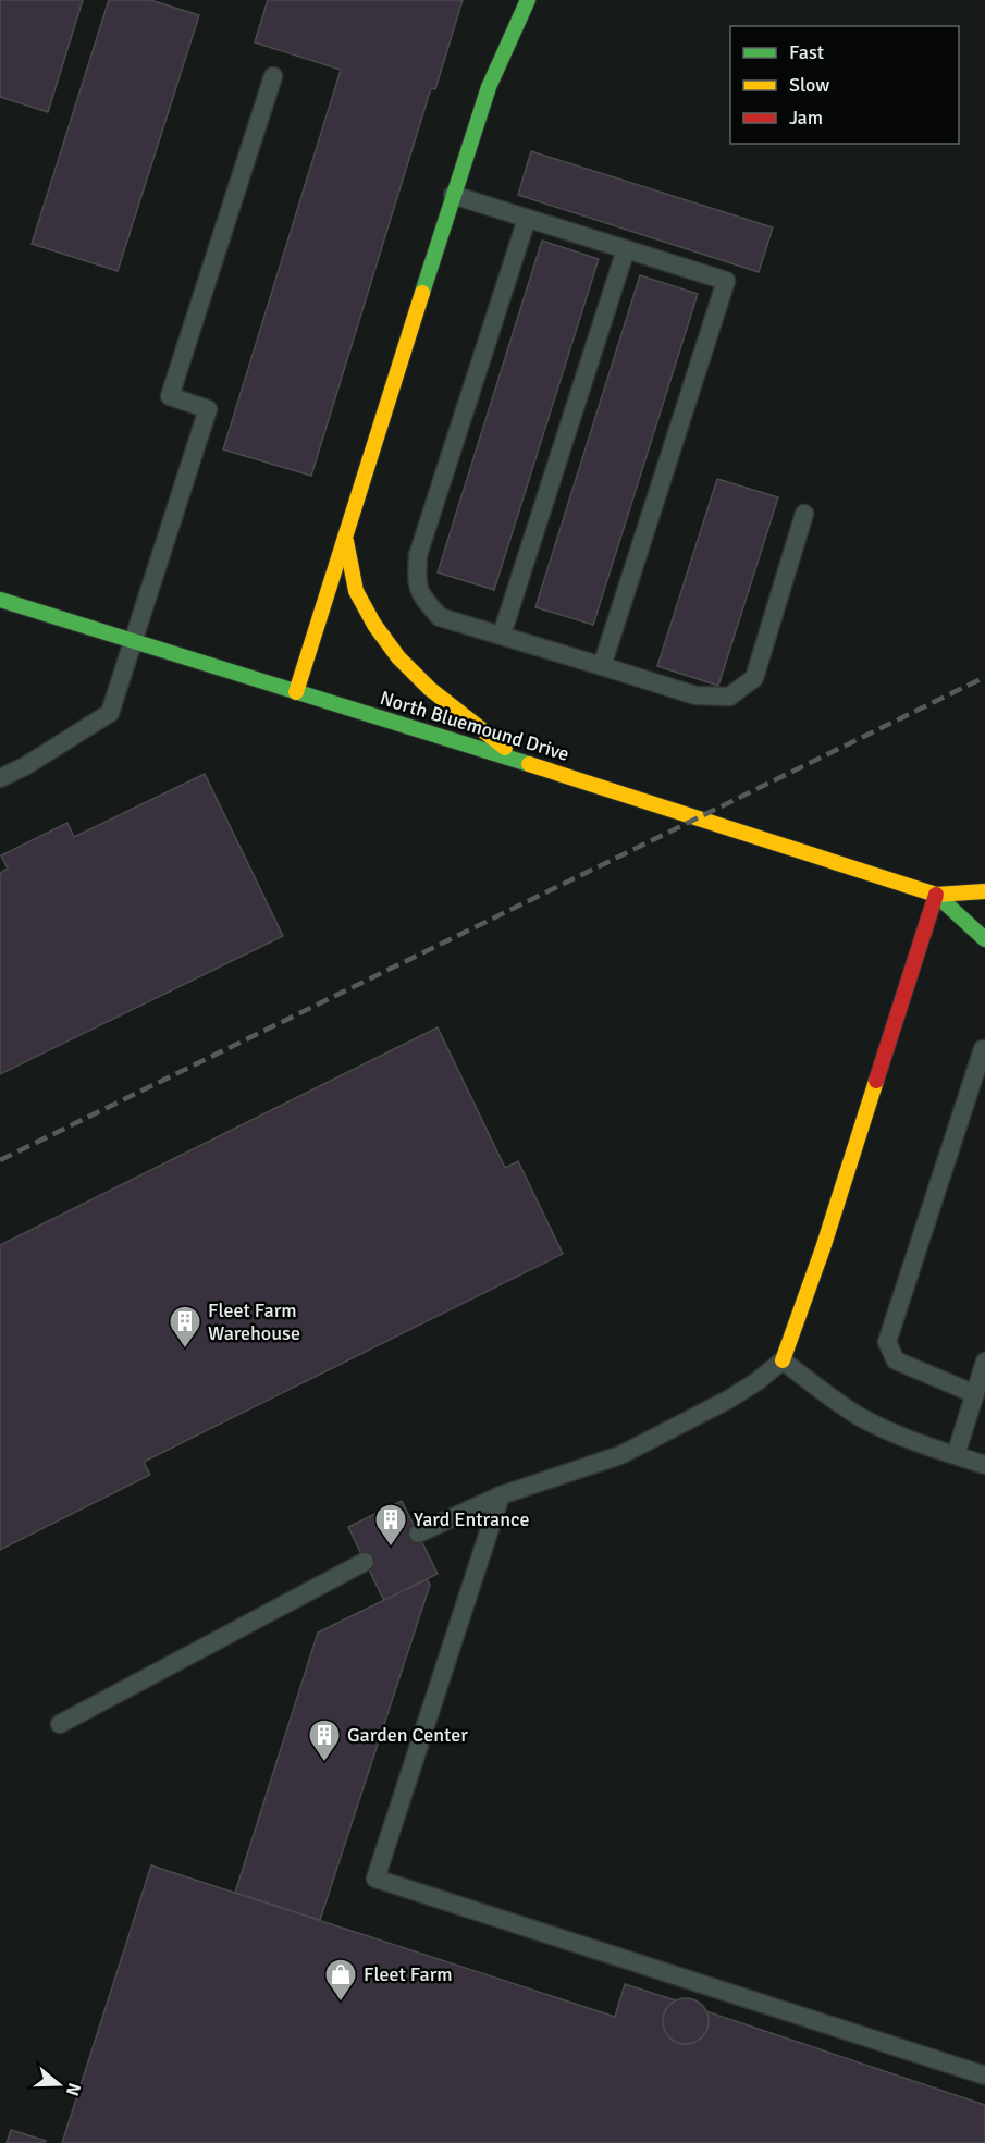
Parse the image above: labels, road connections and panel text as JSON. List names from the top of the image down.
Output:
{
  "streets": {
    "main road": ["North Bluemound Drive"]
  },
  "places": {
    "building": ["Fleet Farm Warehouse", "Yard Entrance", "Garden Center"],
    "shop": ["Fleet Farm"]
  },
  "legend": ["Fast", "Slow", "Jam"],
  "north": "right"
}
